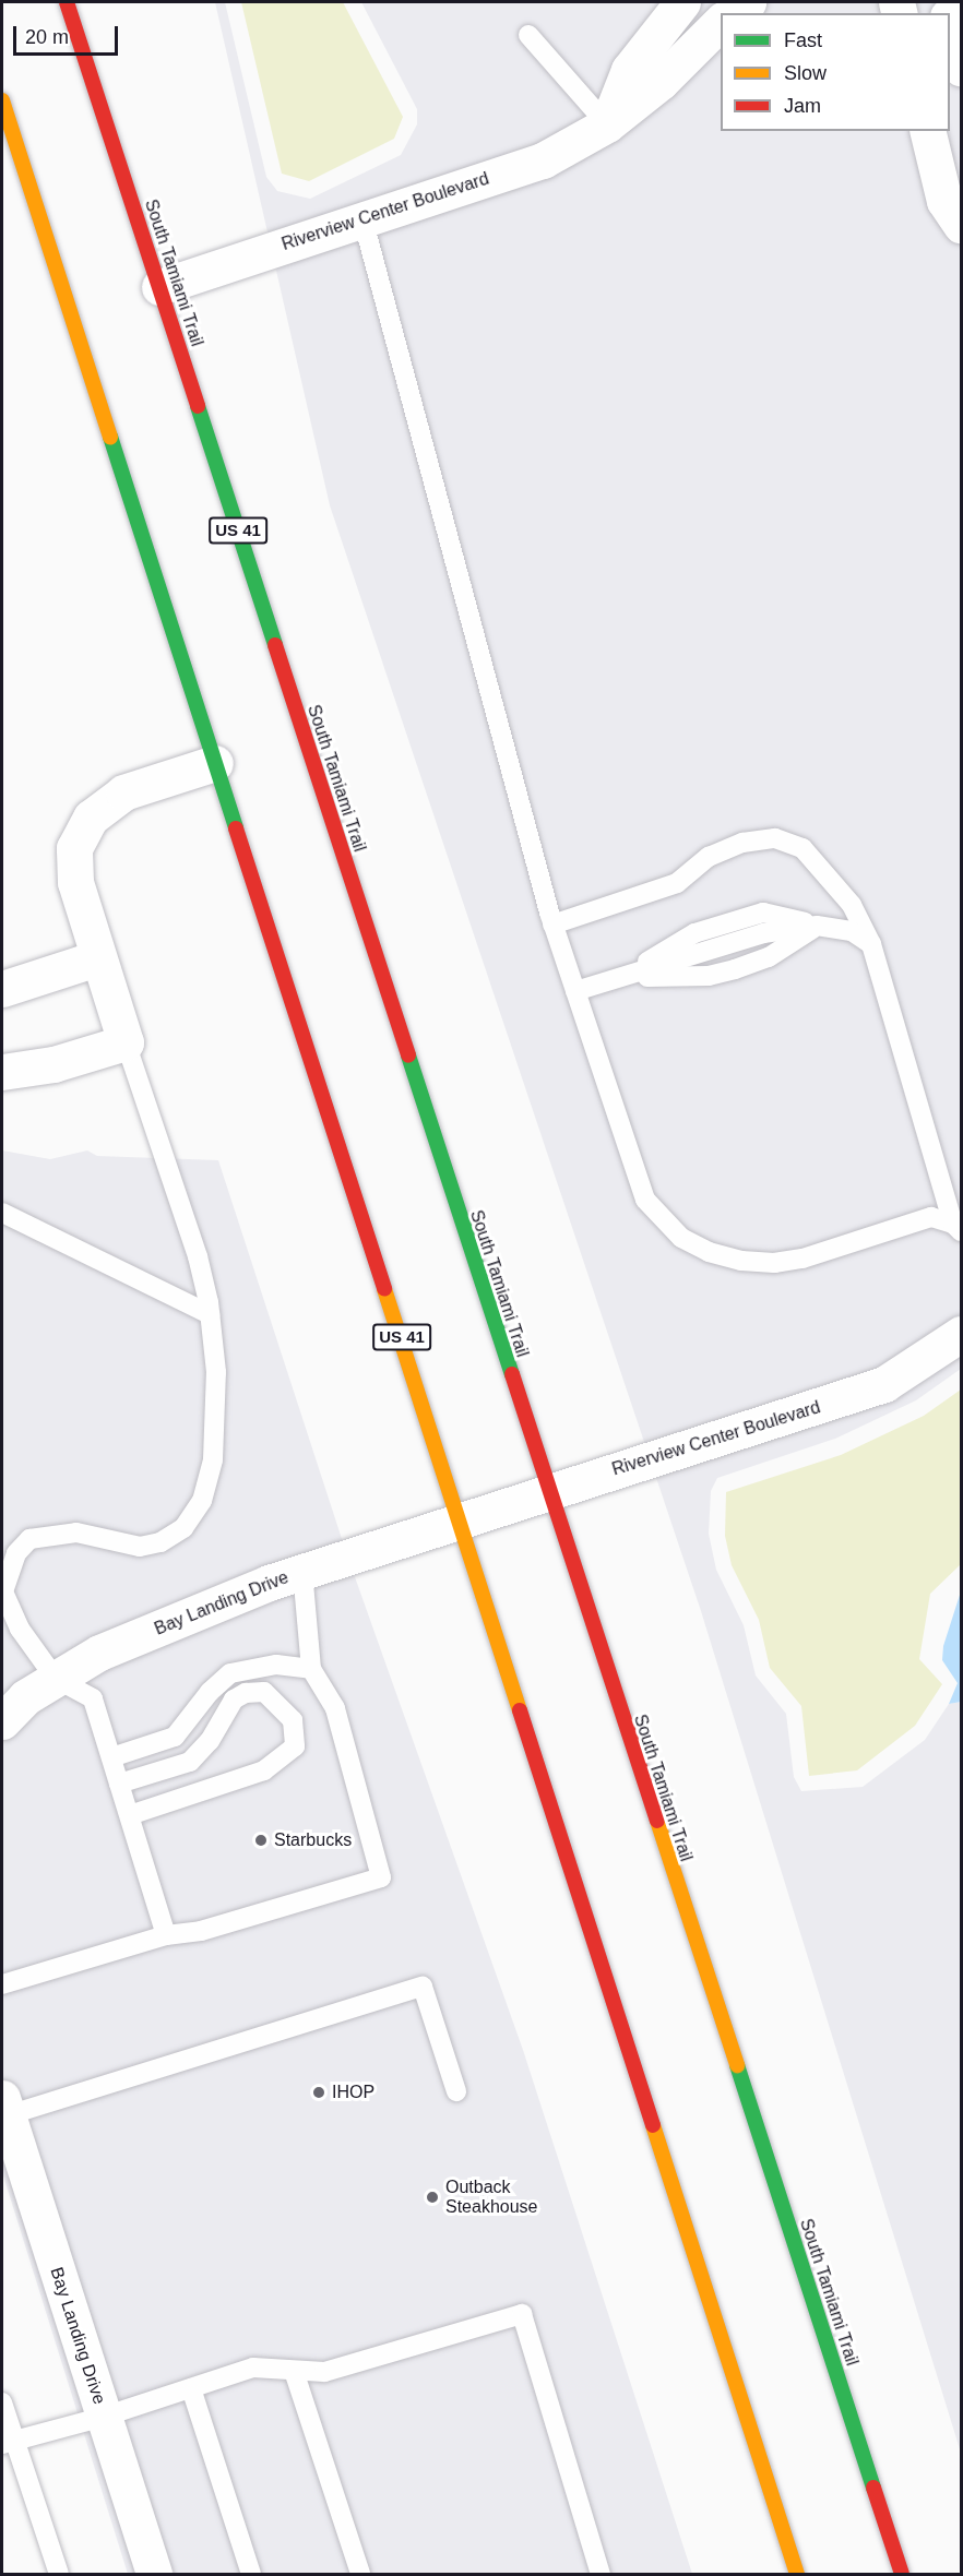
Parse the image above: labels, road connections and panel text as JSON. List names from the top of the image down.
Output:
{
  "streets": {
    "main road": ["South Tamiami Trail", "US 41"],
    "street": ["Riverview Center Boulevard", "Bay Landing Drive"]
  },
  "crossings": [
    ["Riverview Center Boulevard", "South Tamiami Trail"],
    ["Riverview Center Boulevard", "US 41"],
    ["Riverview Center Boulevard", "Bay Landing Drive"],
    ["US 41", "Bay Landing Drive"]
  ],
  "places": ["Starbucks", "IHOP", "Outback Steakhouse"],
  "legend": ["Fast", "Slow", "Jam"],
  "scale_bar": "20 m"
}
